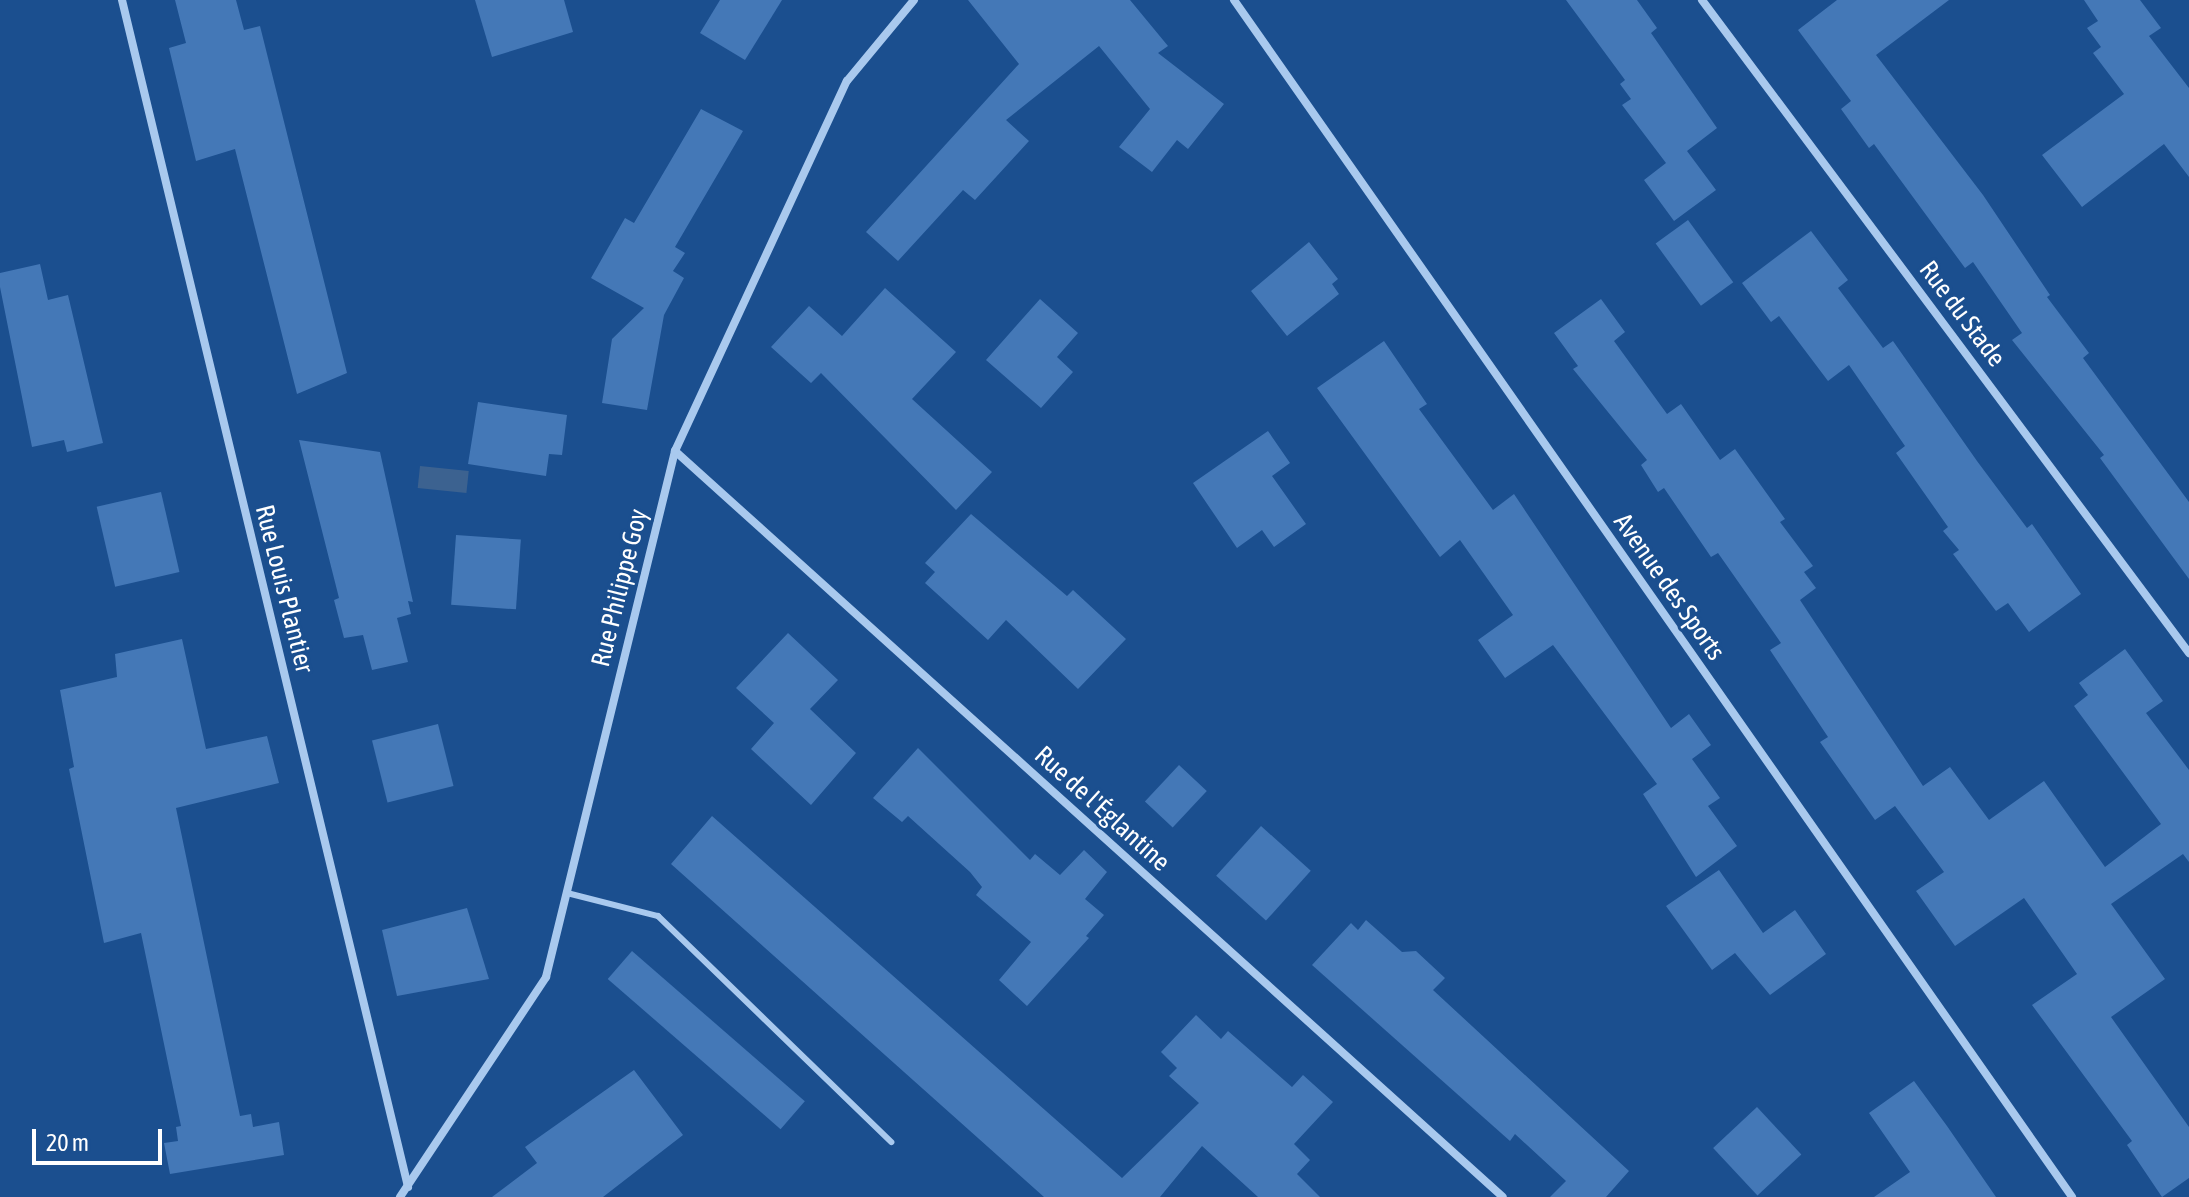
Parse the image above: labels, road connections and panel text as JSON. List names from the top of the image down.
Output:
{
  "streets": {
    "street": [
      "Rue du Stade",
      "Avenue des Sports",
      "Rue Philippe Goy",
      "Rue Louis Plantier",
      "Rue de l'Églantine"
    ]
  },
  "crossings": [
    ["Rue Philippe Goy", "Rue Louis Plantier"],
    ["Rue Philippe Goy", "Rue de l'Églantine"]
  ],
  "scale_bar": "20 m"
}
